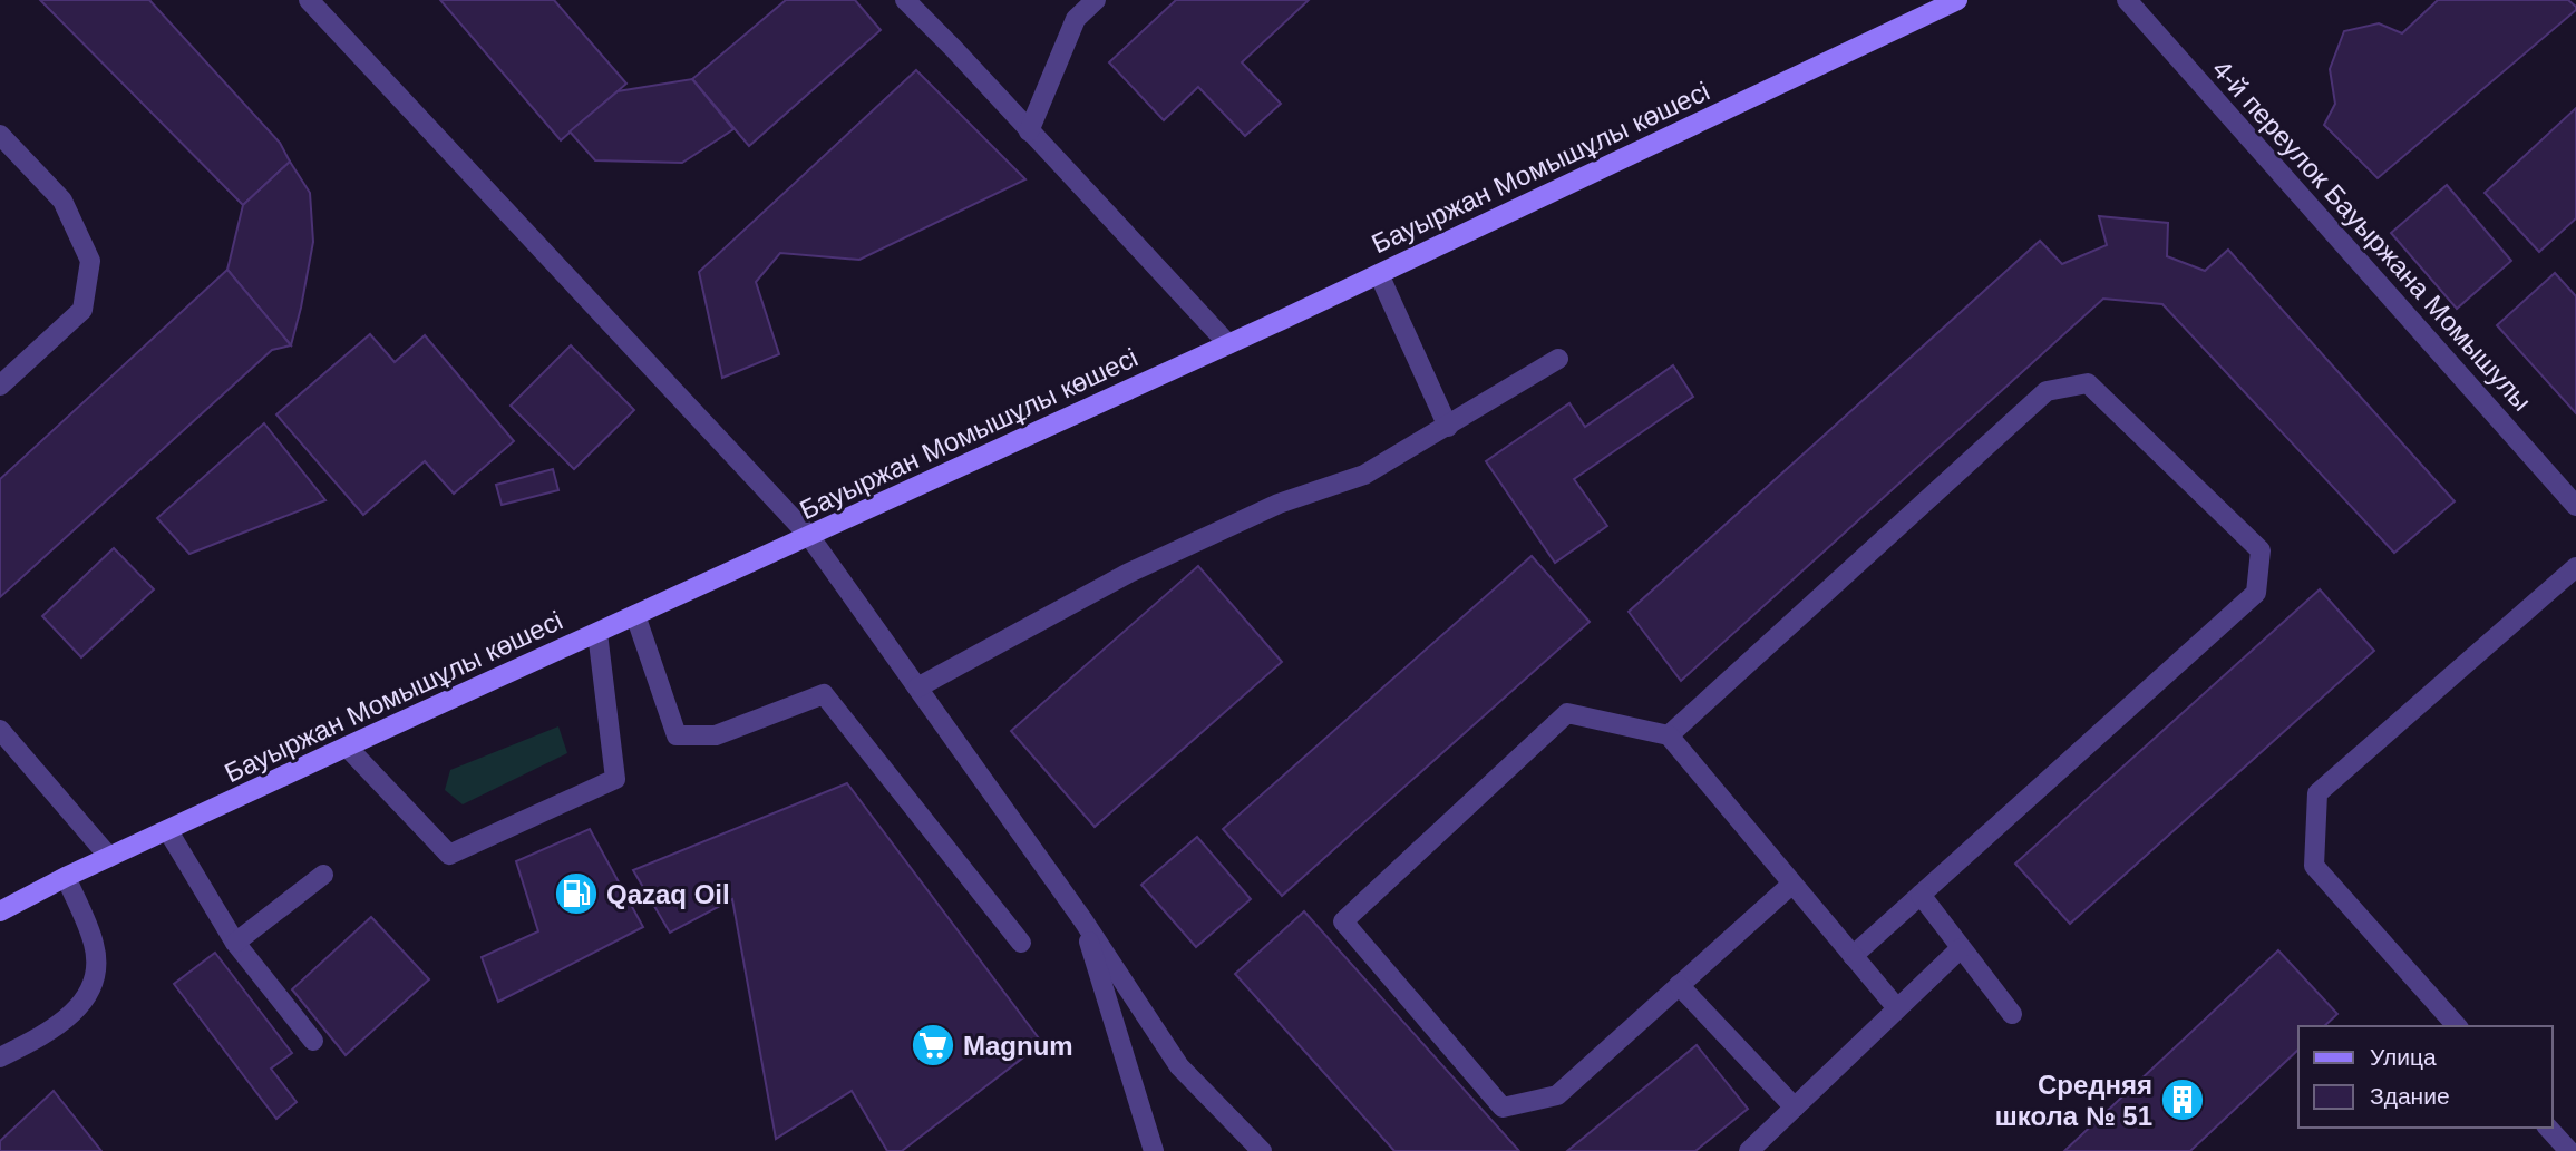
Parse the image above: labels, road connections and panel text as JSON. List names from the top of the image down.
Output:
{
  "streets": {
    "street": ["Бауыржан Момышұлы көшесі"],
    "lane": ["4-й переулок Бауыржана Момышулы"]
  },
  "places": {
    "fuel station": ["Qazaq Oil"],
    "supermarket": ["Magnum"],
    "building": ["Средняя школа № 51"]
  },
  "legend": ["Улица", "Здание"]
}
